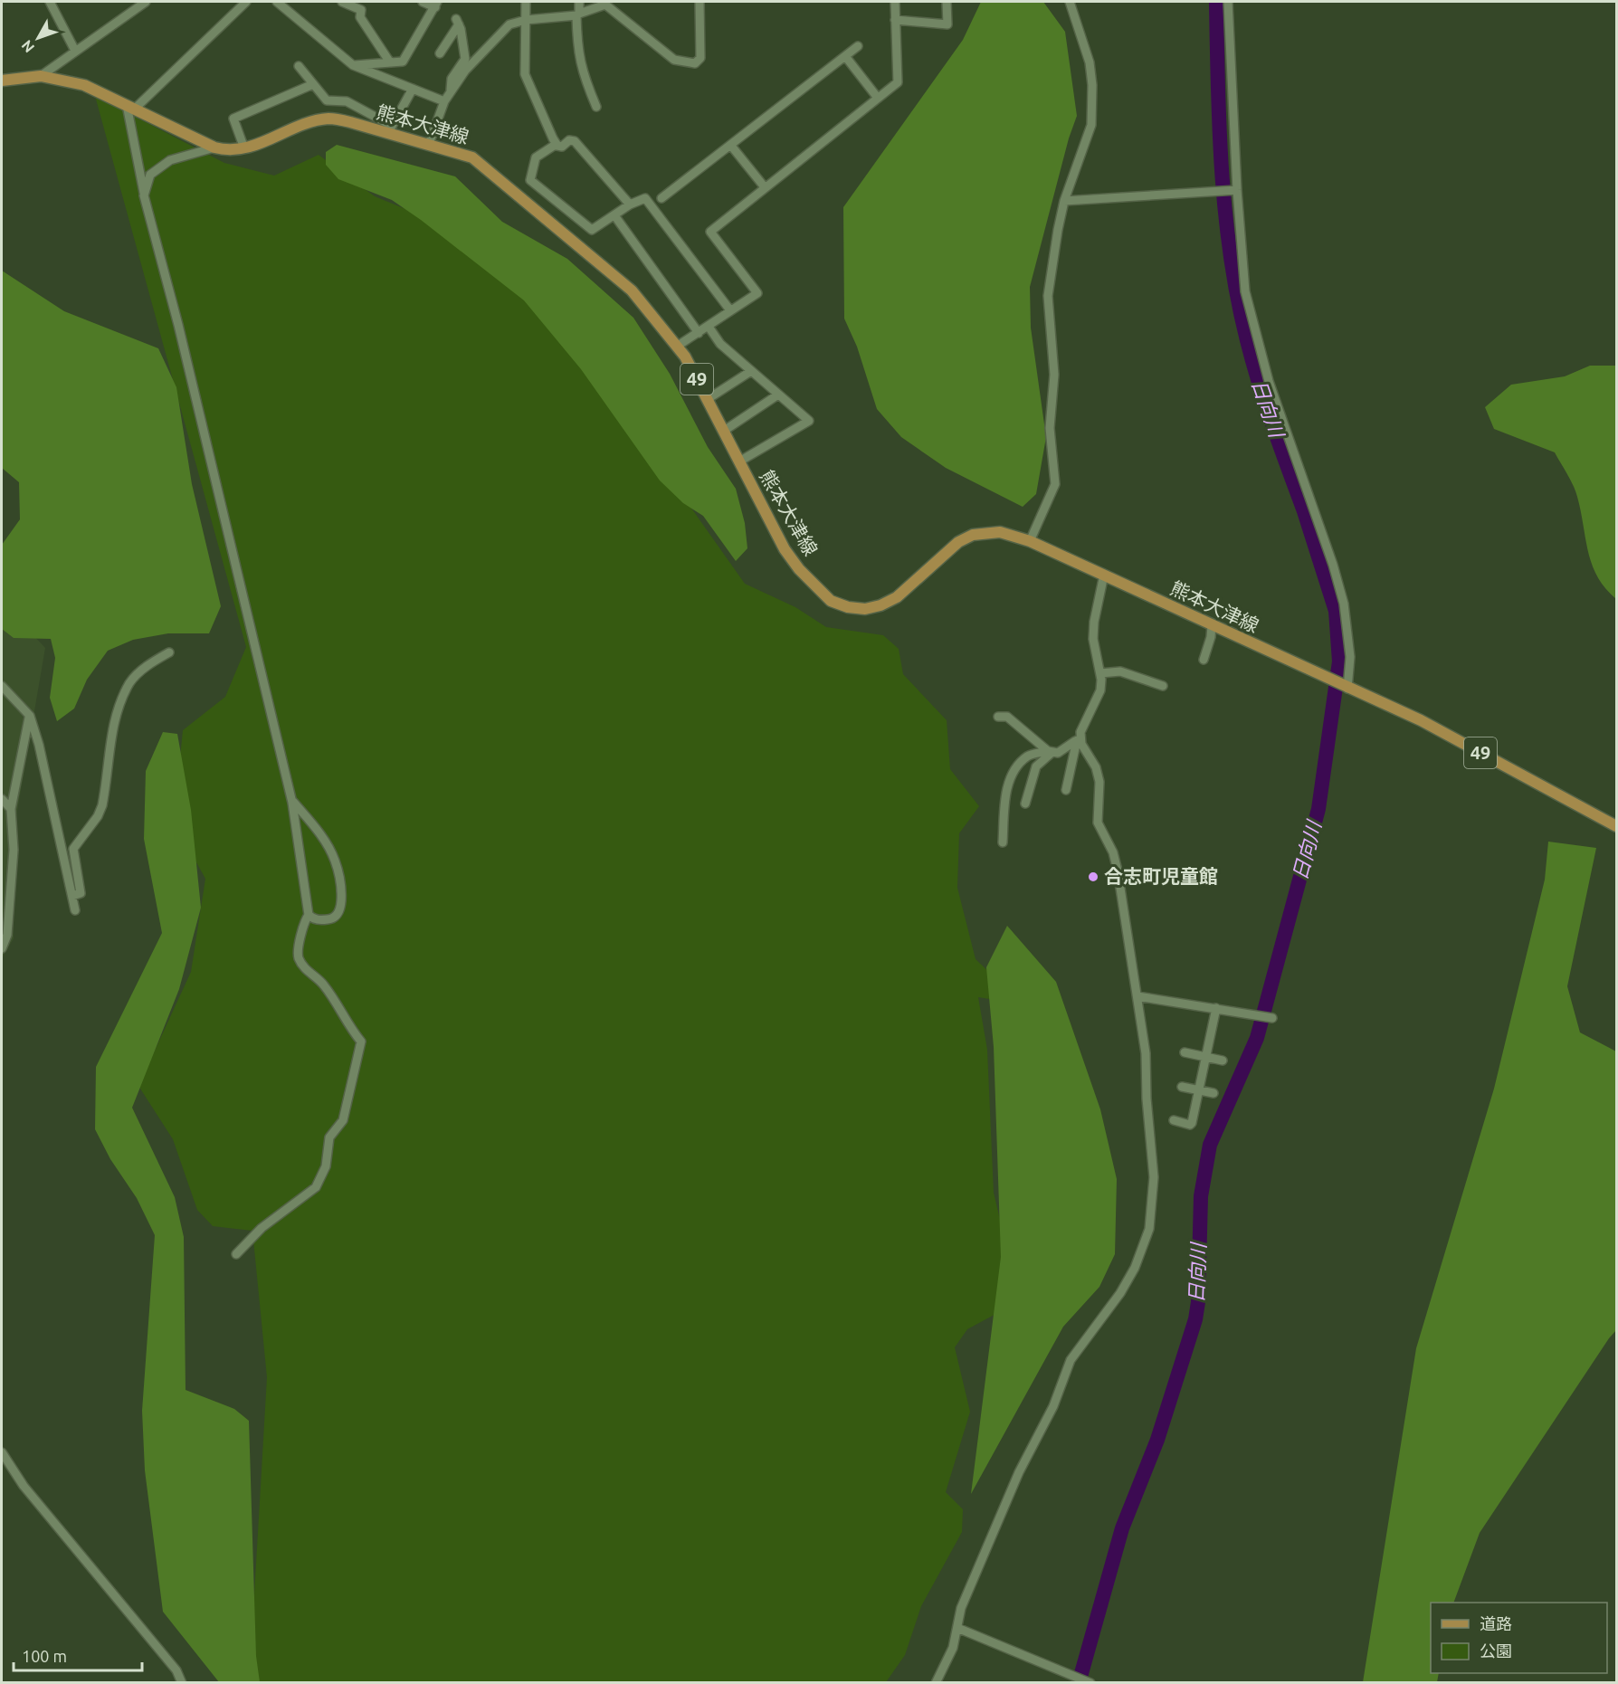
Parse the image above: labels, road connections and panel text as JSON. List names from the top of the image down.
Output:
{
  "streets": {
    "main road": ["熊本大津線", "49"]
  },
  "water": ["日向川"],
  "places": ["合志町児童館"],
  "legend": ["道路", "公園"],
  "scale_bar": "100 m",
  "north": "bottom left"
}
